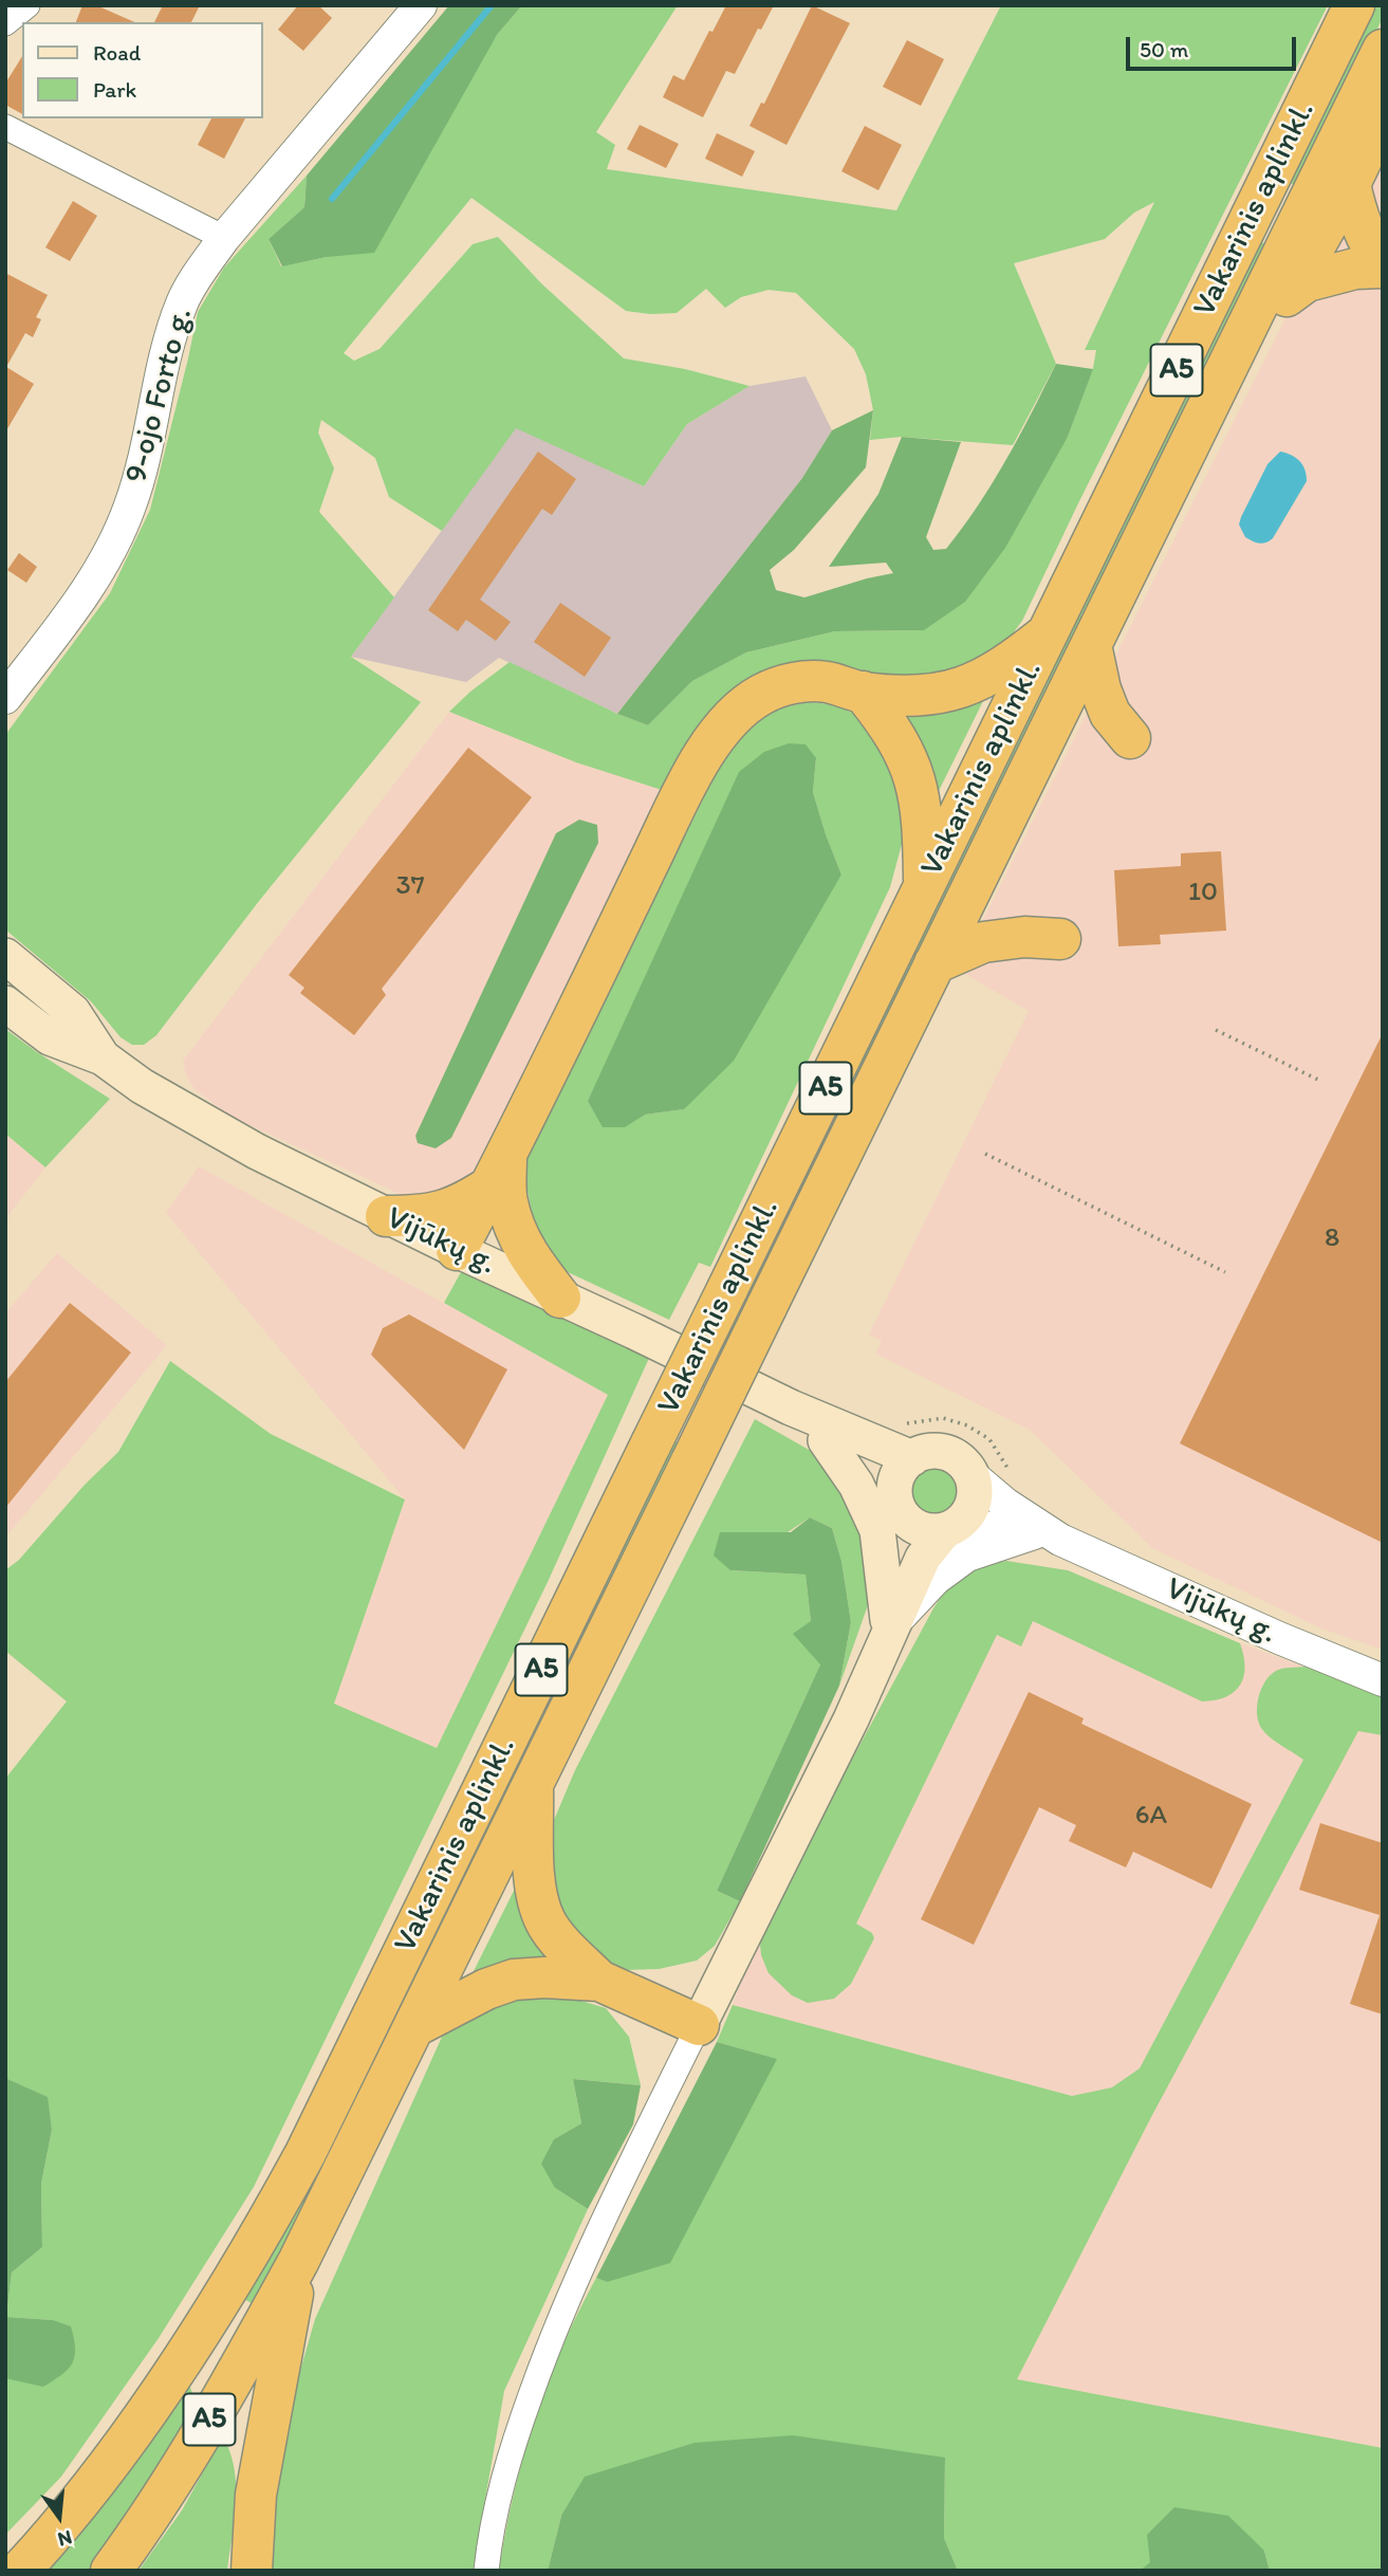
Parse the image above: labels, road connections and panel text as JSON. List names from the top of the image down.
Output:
{
  "streets": {
    "highway": ["Vakarinis aplinkl.", "A5"],
    "main road": ["Vijūkų g."],
    "street": ["9-ojo Forto g."]
  },
  "house_numbers": [
    "37",
    "10",
    "8",
    "6A"
  ],
  "legend": ["Road", "Park"],
  "scale_bar": "50 m",
  "north": "bottom"
}
